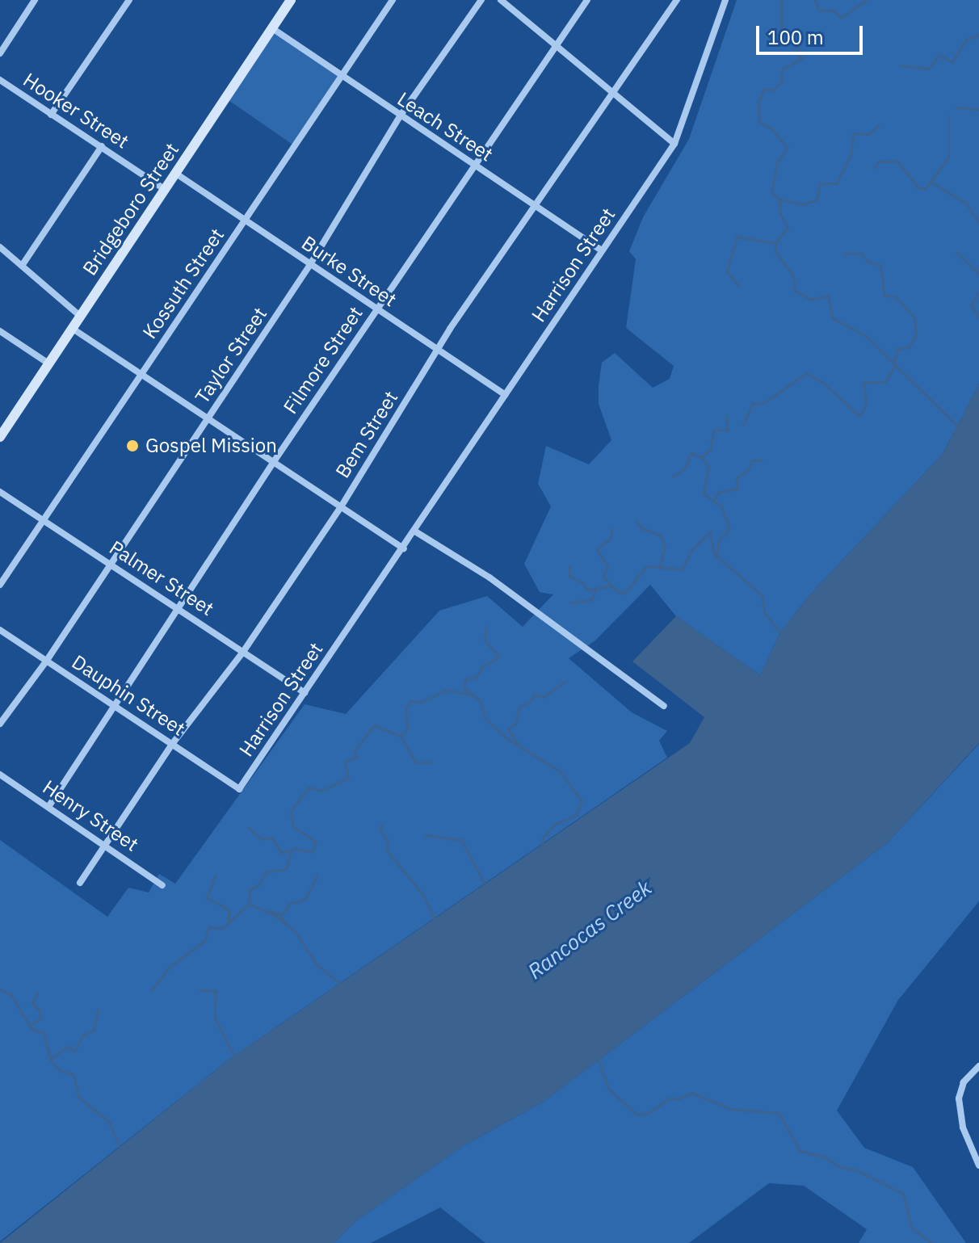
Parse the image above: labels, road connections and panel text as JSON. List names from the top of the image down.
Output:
{
  "streets": {
    "main road": ["Bridgeboro Street"],
    "street": [
      "Hooker Street",
      "Leach Street",
      "Harrison Street",
      "Burke Street",
      "Kossuth Street",
      "Taylor Street",
      "Filmore Street",
      "Bem Street",
      "Palmer Street",
      "Dauphin Street",
      "Henry Street"
    ]
  },
  "crossings": [
    ["Hooker Street", "Bridgeboro Street"],
    ["Leach Street", "Bridgeboro Street"],
    ["Leach Street", "Harrison Street"],
    ["Leach Street", "Kossuth Street"],
    ["Leach Street", "Taylor Street"],
    ["Leach Street", "Filmore Street"],
    ["Leach Street", "Bem Street"],
    ["Bridgeboro Street", "Burke Street"],
    ["Harrison Street", "Burke Street"],
    ["Harrison Street", "Palmer Street"],
    ["Harrison Street", "Dauphin Street"],
    ["Burke Street", "Kossuth Street"],
    ["Burke Street", "Taylor Street"],
    ["Burke Street", "Filmore Street"],
    ["Burke Street", "Bem Street"],
    ["Kossuth Street", "Palmer Street"],
    ["Taylor Street", "Palmer Street"],
    ["Taylor Street", "Dauphin Street"],
    ["Filmore Street", "Palmer Street"],
    ["Filmore Street", "Dauphin Street"],
    ["Filmore Street", "Henry Street"],
    ["Bem Street", "Palmer Street"],
    ["Bem Street", "Dauphin Street"],
    ["Bem Street", "Henry Street"]
  ],
  "water": ["Rancocas Creek"],
  "places": ["Gospel Mission"],
  "scale_bar": "100 m"
}
